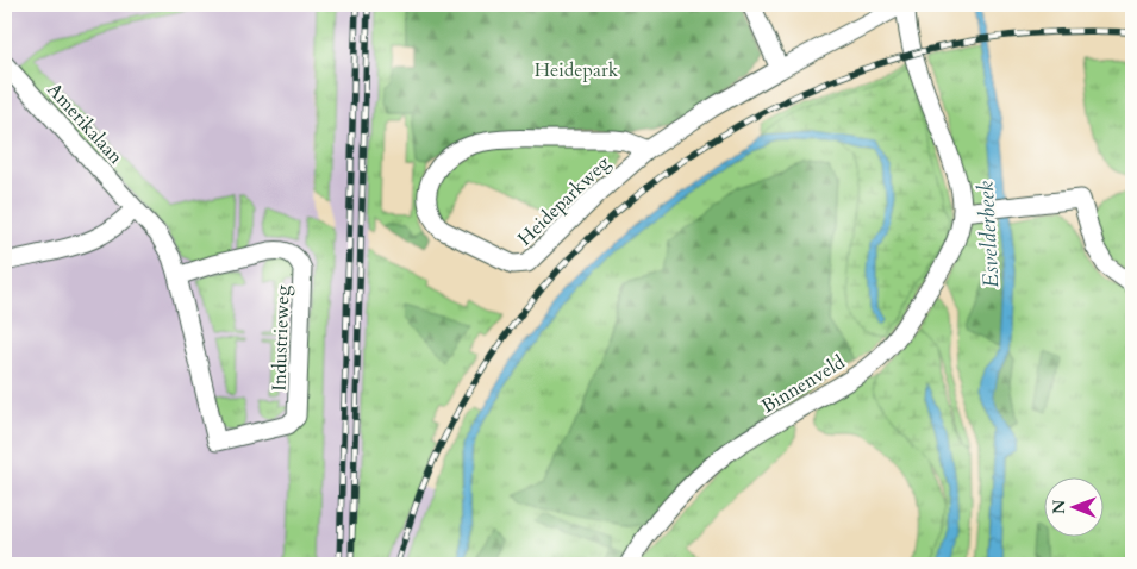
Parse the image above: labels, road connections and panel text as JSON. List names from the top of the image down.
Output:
{
  "streets": {
    "street": [
      "Amerikalaan",
      "Heideparkweg",
      "Industrieweg",
      "Binnenveld"
    ]
  },
  "crossings": [
    ["Amerikalaan", "Industrieweg"],
    ["Heideparkweg", "Binnenveld"]
  ],
  "water": ["Esvelderbeek"],
  "parks": ["Heidepark"],
  "north": "left"
}
